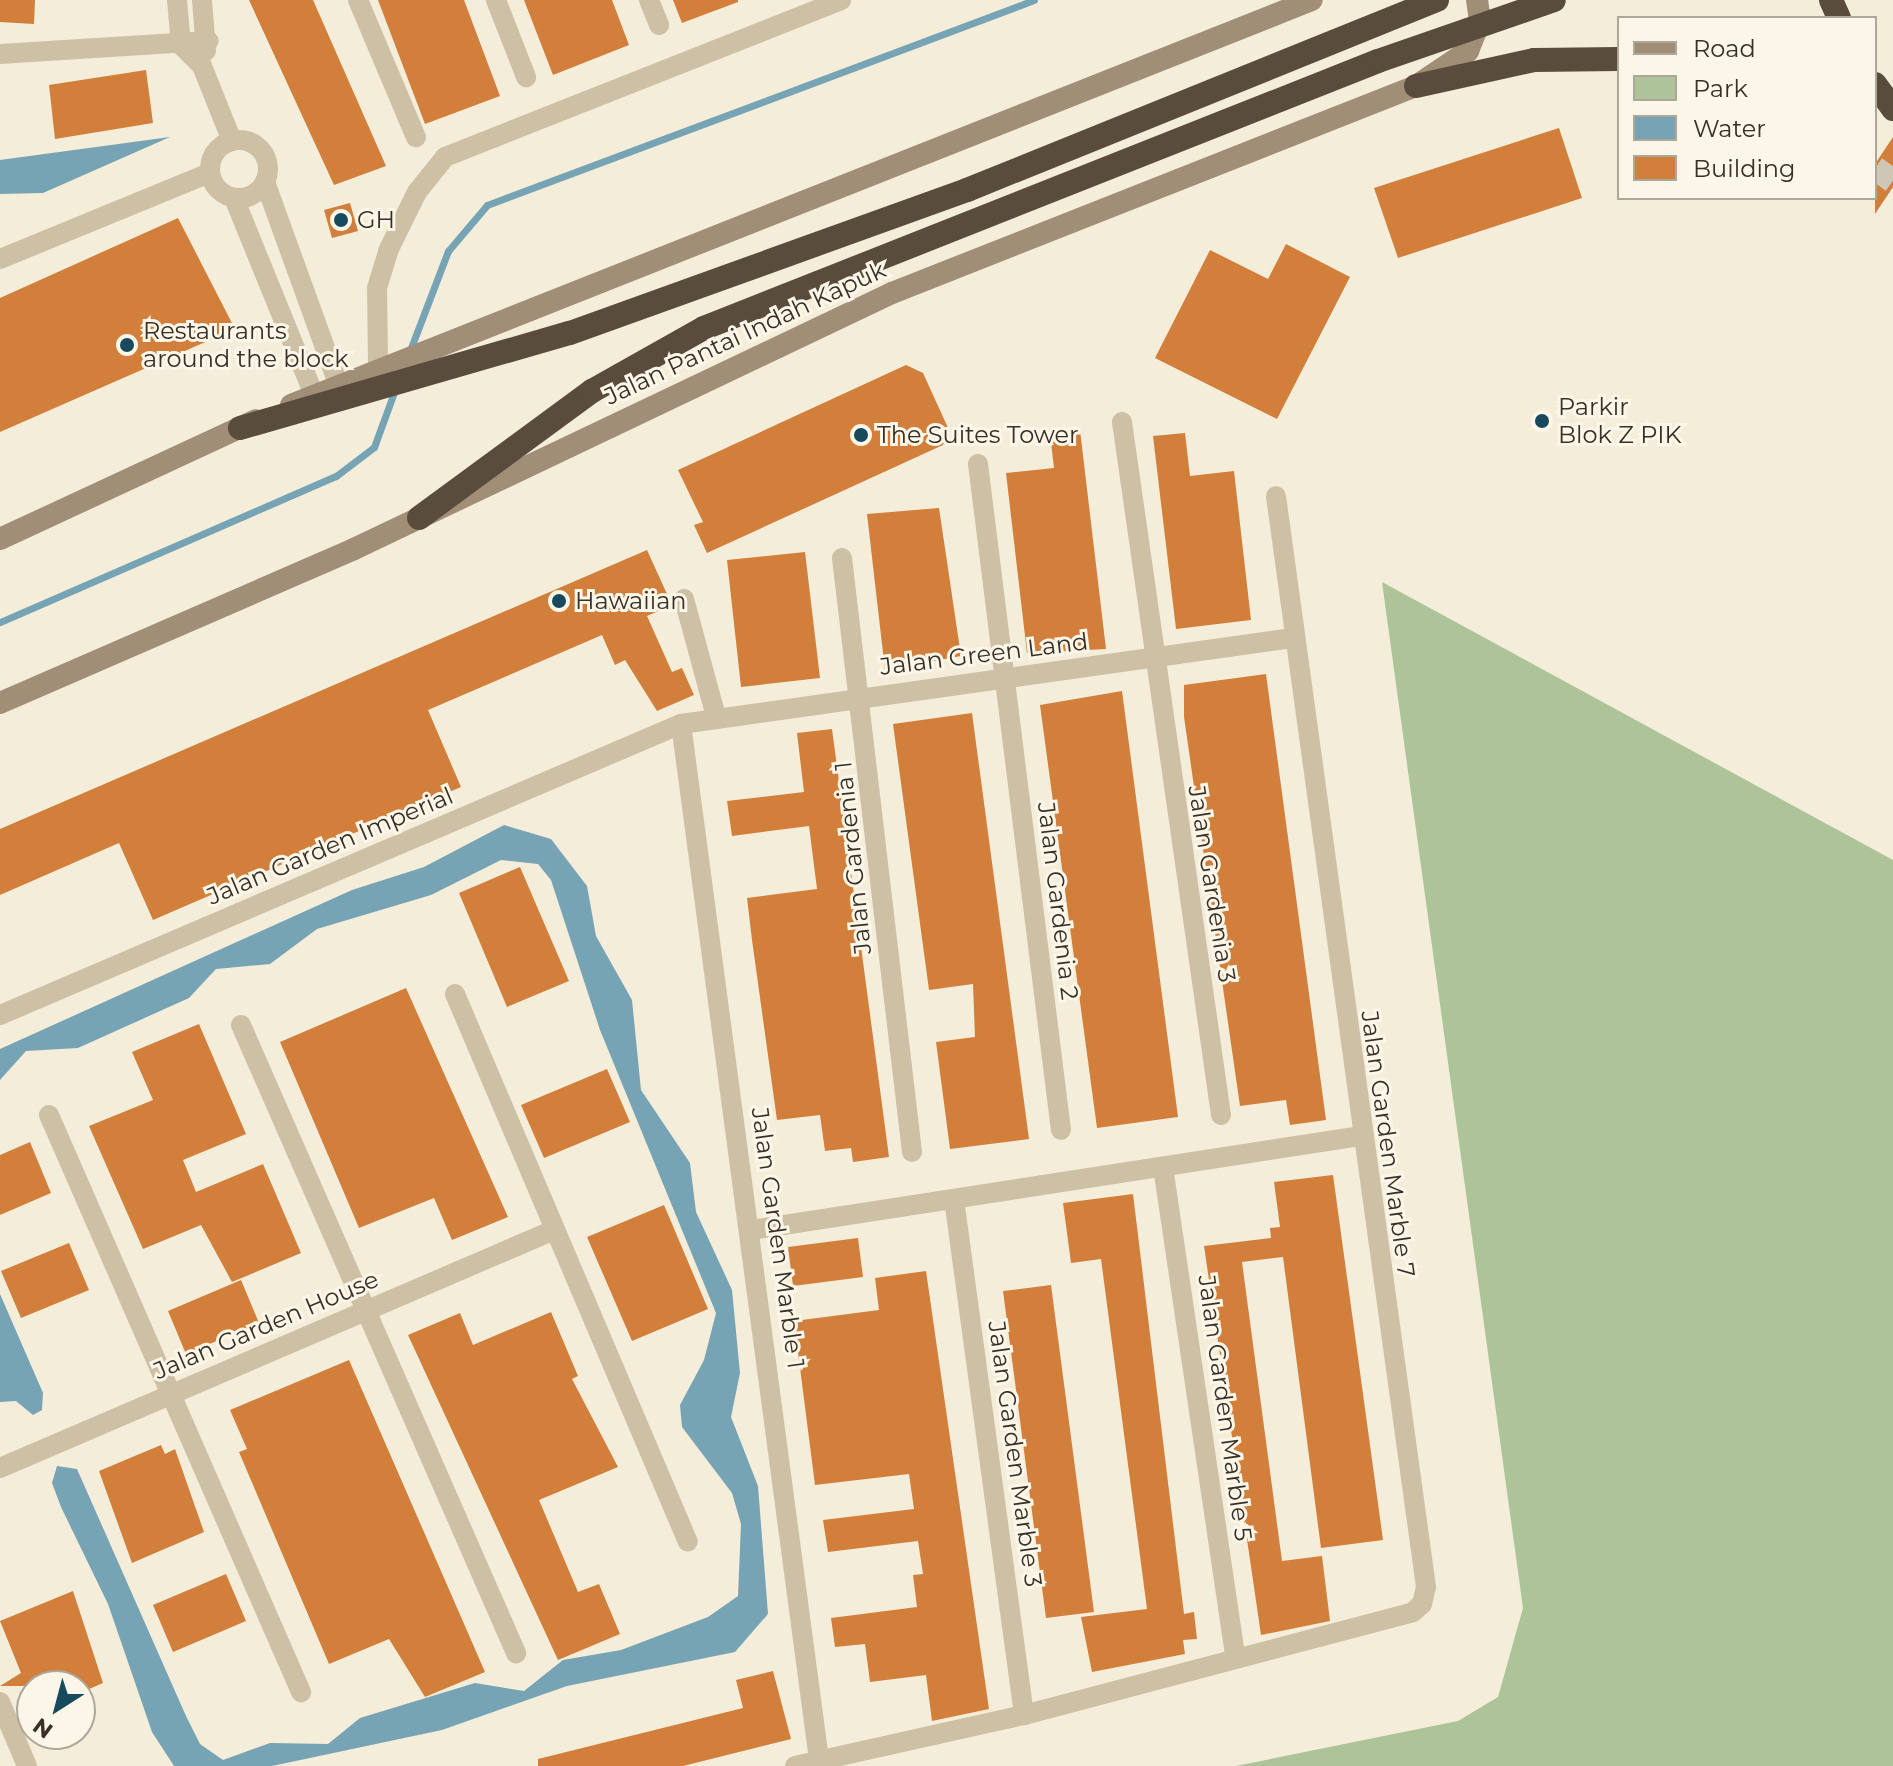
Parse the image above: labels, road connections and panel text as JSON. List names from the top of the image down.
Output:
{
  "streets": {
    "main road": ["Jalan Pantai Indah Kapuk"],
    "street": [
      "Jalan Green Land",
      "Jalan Garden Imperial",
      "Jalan Gardenia 1",
      "Jalan Gardenia 3",
      "Jalan Gardenia 2",
      "Jalan Garden Marble 7",
      "Jalan Garden Marble 1",
      "Jalan Garden House",
      "Jalan Garden Marble 5",
      "Jalan Garden Marble 3"
    ]
  },
  "crossings": [
    ["Jalan Green Land", "Jalan Garden Imperial"],
    ["Jalan Green Land", "Jalan Gardenia 1"],
    ["Jalan Green Land", "Jalan Gardenia 3"],
    ["Jalan Green Land", "Jalan Gardenia 2"],
    ["Jalan Green Land", "Jalan Garden Marble 7"],
    ["Jalan Green Land", "Jalan Garden Marble 1"],
    ["Jalan Garden Imperial", "Jalan Garden Marble 1"],
    ["Jalan Garden Marble 7", "Jalan Garden Marble 5"]
  ],
  "places": [
    "GH",
    "Restaurants around the block",
    "Parkir Blok Z PIK",
    "The Suites Tower",
    "Hawaiian"
  ],
  "legend": [
    "Road",
    "Park",
    "Water",
    "Building"
  ],
  "north": "bottom left"
}
